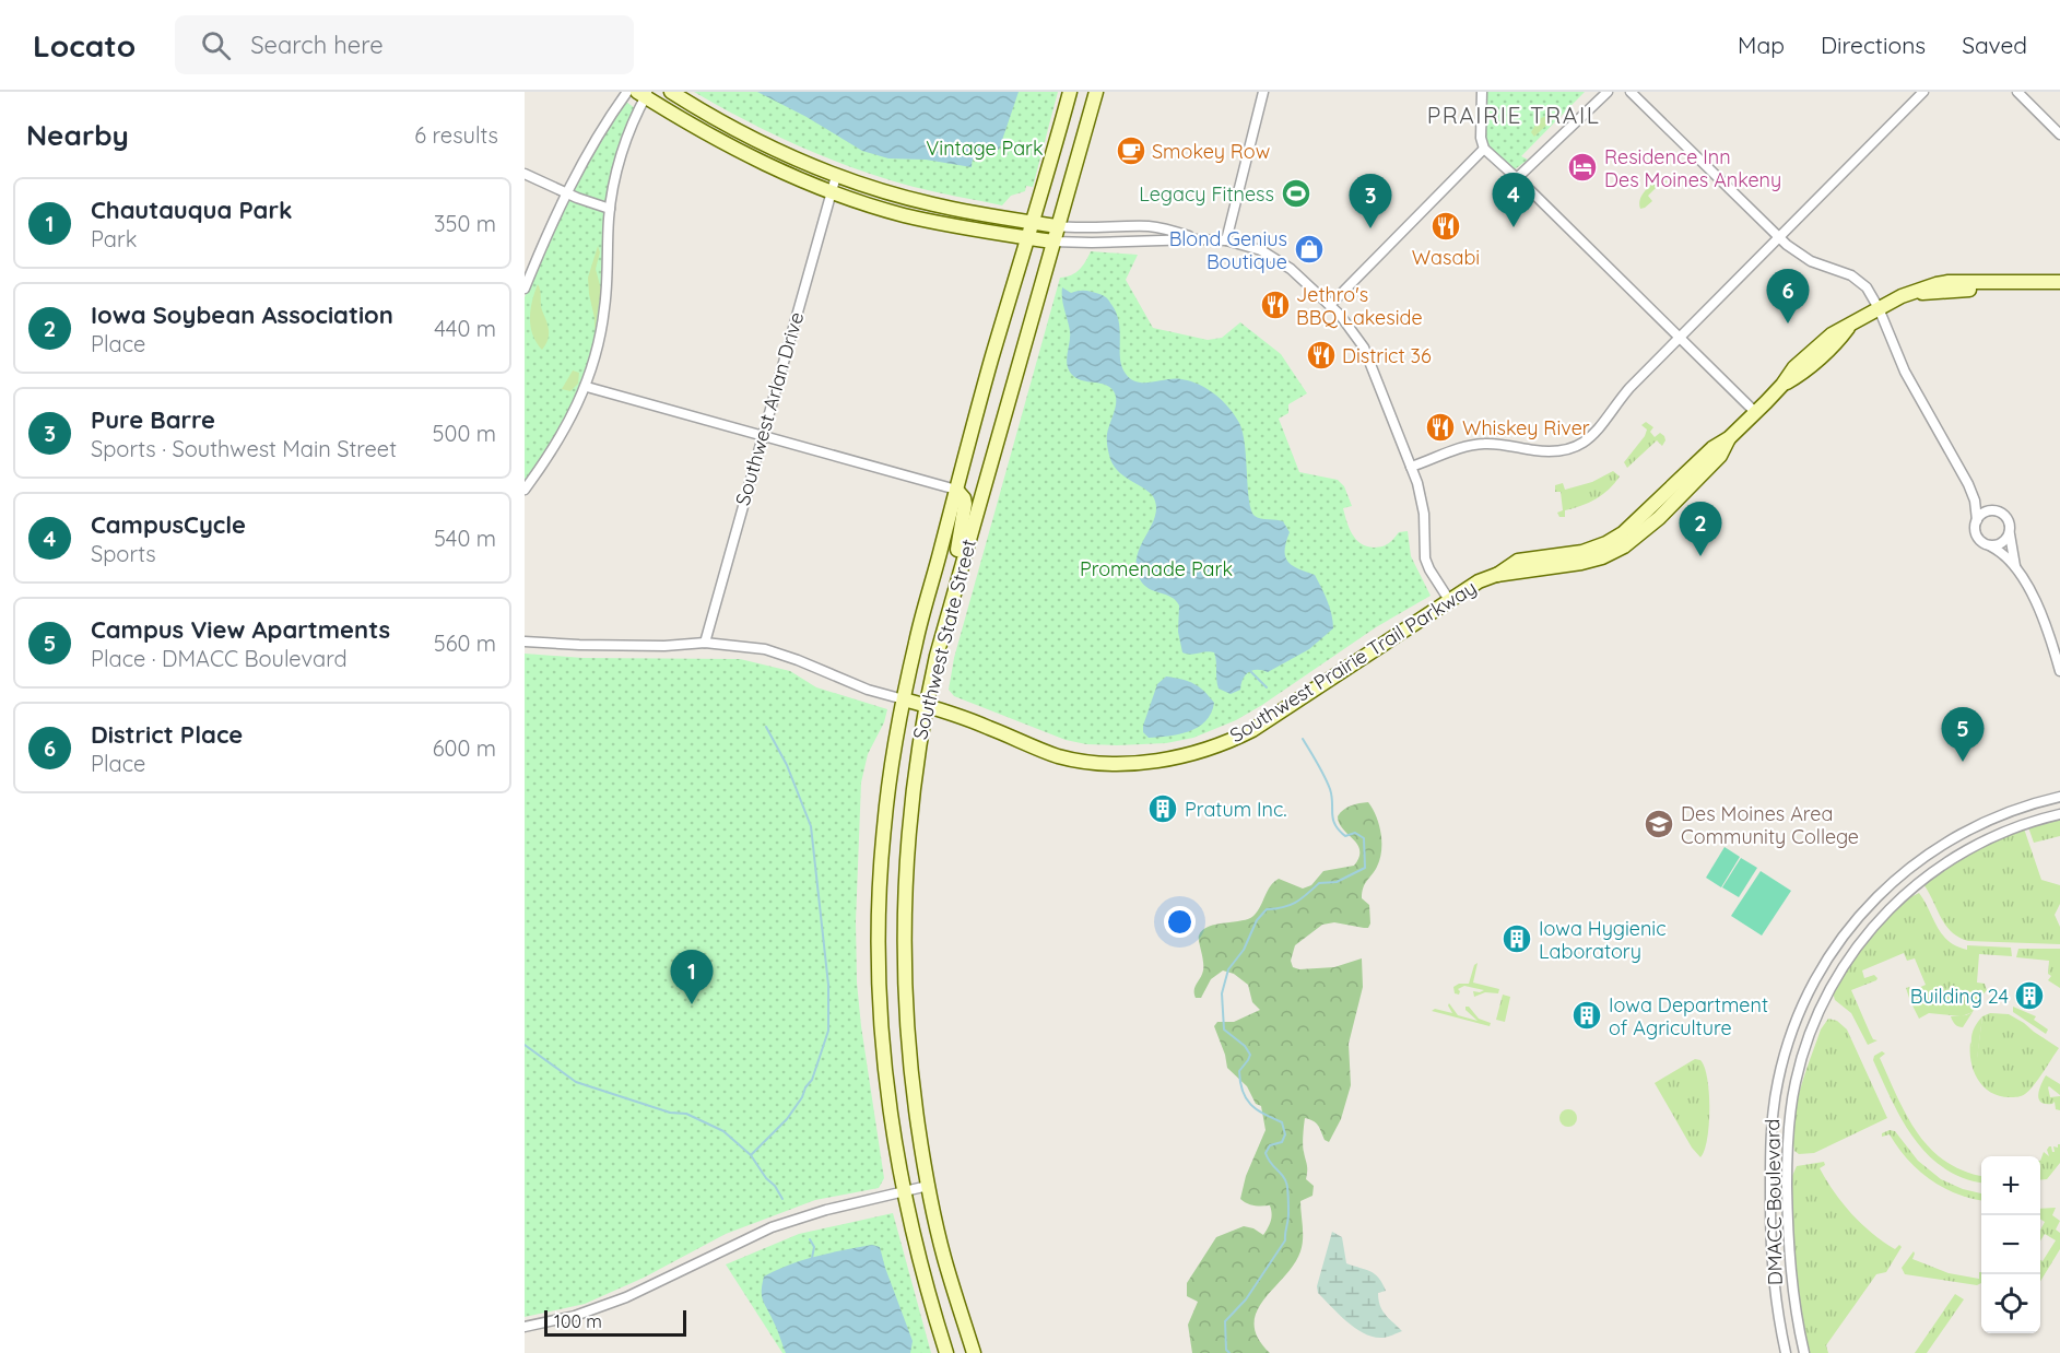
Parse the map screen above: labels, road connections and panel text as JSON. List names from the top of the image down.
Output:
{
  "streets": {
    "main road": ["Southwest State Street", "Southwest Prairie Trail Parkway"],
    "street": ["Southwest Arlan Drive", "DMACC Boulevard"]
  },
  "crossings": [
    ["Southwest Arlan Drive", "Southwest Prairie Trail Parkway"],
    ["Southwest State Street", "Southwest Prairie Trail Parkway"]
  ],
  "districts": ["PRAIRIE TRAIL"],
  "parks": ["Vintage Park", "Promenade Park"],
  "places": {
    "cafe": ["Smokey Row"],
    "hotel": ["Residence Inn Des Moines Ankeny"],
    "sports": ["Legacy Fitness"],
    "restaurant": [
      "Wasabi",
      "Jethro's BBQ Lakeside",
      "District 36",
      "Whiskey River"
    ],
    "shop": ["Blond Genius Boutique"],
    "building": [
      "Pratum Inc.",
      "Iowa Hygienic Laboratory",
      "Building 24",
      "Iowa Department of Agriculture"
    ],
    "school or university": ["Des Moines Area Community College"]
  },
  "scale_bar": "100 m",
  "page": {
    "header": "Locato",
    "search": "Search here",
    "nav": ["Map", "Directions", "Saved"],
    "heading": ["Nearby", "6 results"],
    "pins": [
      "4",
      "3",
      "6",
      "2",
      "5",
      "1"
    ],
    "list": [
      {
        "mark": "1",
        "name": "Chautauqua Park",
        "note": "Park",
        "value": "350 m"
      },
      {
        "mark": "2",
        "name": "Iowa Soybean Association",
        "note": "Place",
        "value": "440 m"
      },
      {
        "mark": "3",
        "name": "Pure Barre",
        "note": "Sports · Southwest Main Street",
        "value": "500 m"
      },
      {
        "mark": "4",
        "name": "CampusCycle",
        "note": "Sports",
        "value": "540 m"
      },
      {
        "mark": "5",
        "name": "Campus View Apartments",
        "note": "Place · DMACC Boulevard",
        "value": "560 m"
      },
      {
        "mark": "6",
        "name": "District Place",
        "note": "Place",
        "value": "600 m"
      }
    ],
    "map_buttons": ["+", "−"],
    "scale": "100 m"
  }
}
